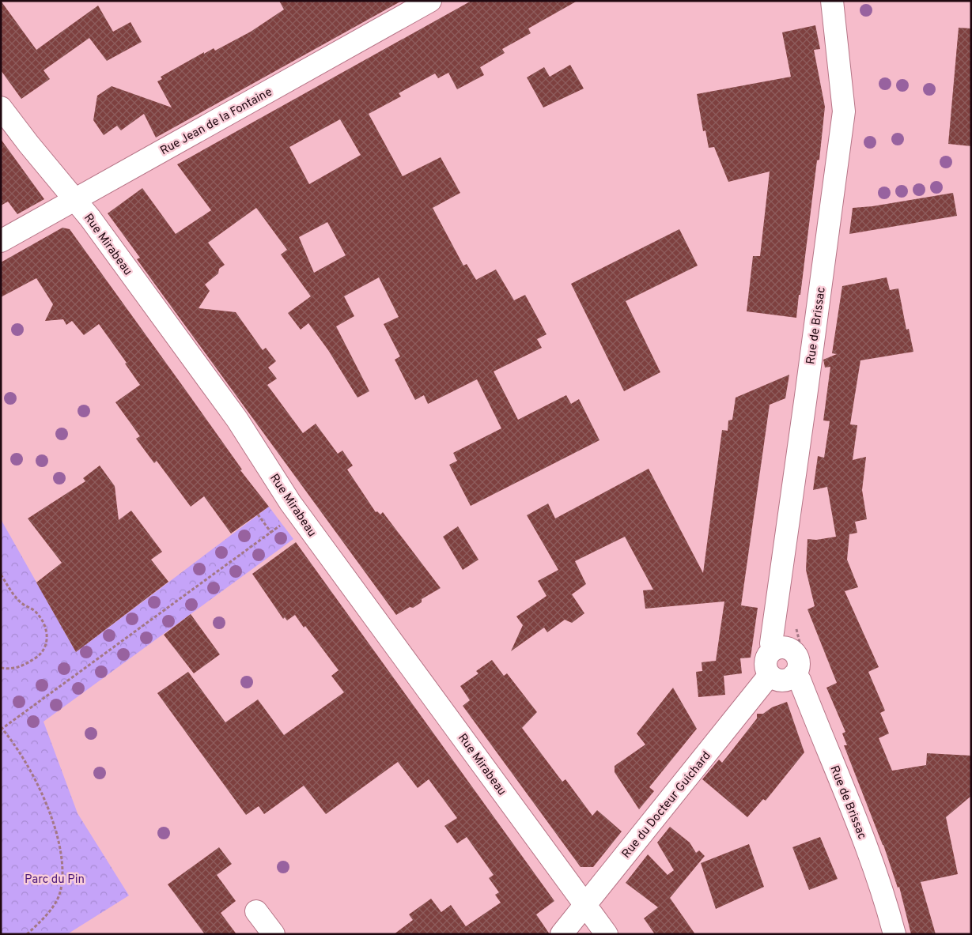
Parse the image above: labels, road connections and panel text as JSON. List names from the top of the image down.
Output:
{
  "streets": {
    "street": [
      "Rue Jean de la Fontaine",
      "Rue Mirabeau",
      "Rue de Brissac",
      "Rue du Docteur Guichard"
    ]
  },
  "crossings": [
    ["Rue Jean de la Fontaine", "Rue Mirabeau"],
    ["Rue Mirabeau", "Rue du Docteur Guichard"],
    ["Rue de Brissac", "Rue du Docteur Guichard"]
  ],
  "parks": ["Parc du Pin"]
}
